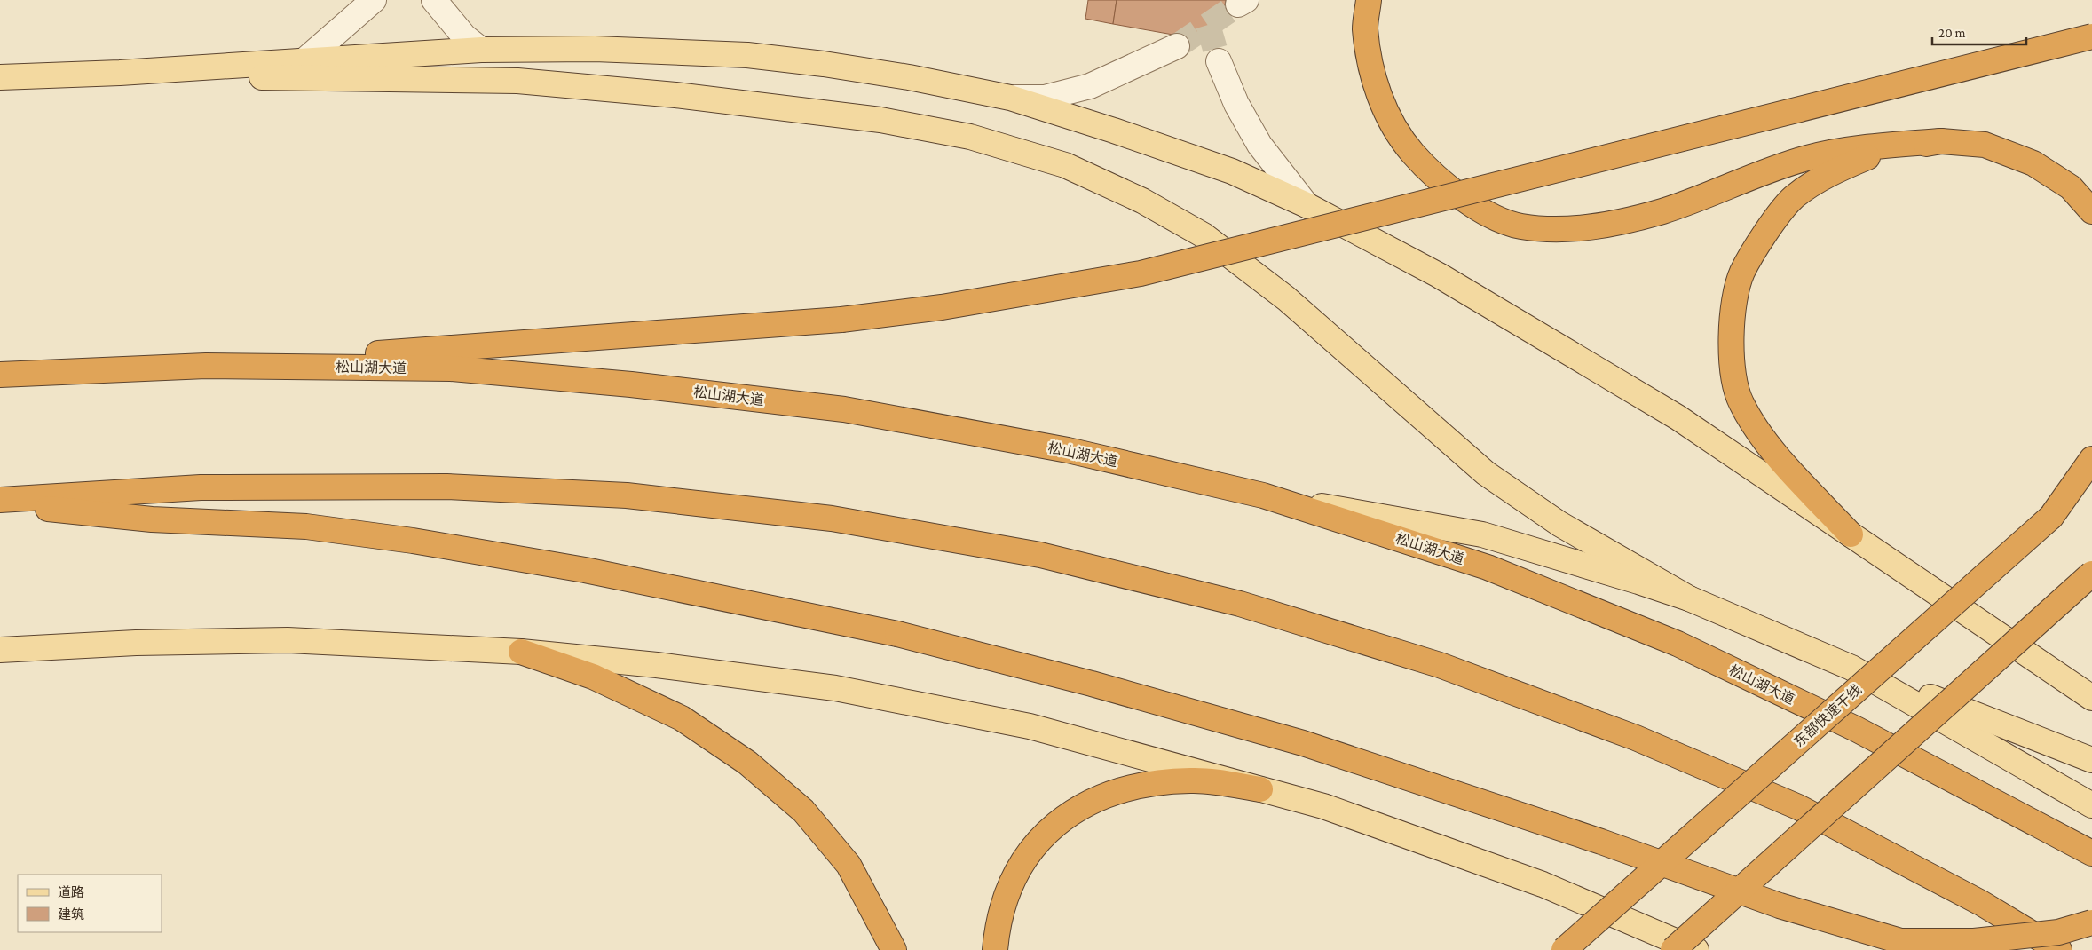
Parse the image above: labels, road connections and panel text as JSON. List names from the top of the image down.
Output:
{
  "streets": {
    "highway": ["松山湖大道", "东部快速干线"]
  },
  "legend": ["道路", "建筑"],
  "scale_bar": "20 m"
}
